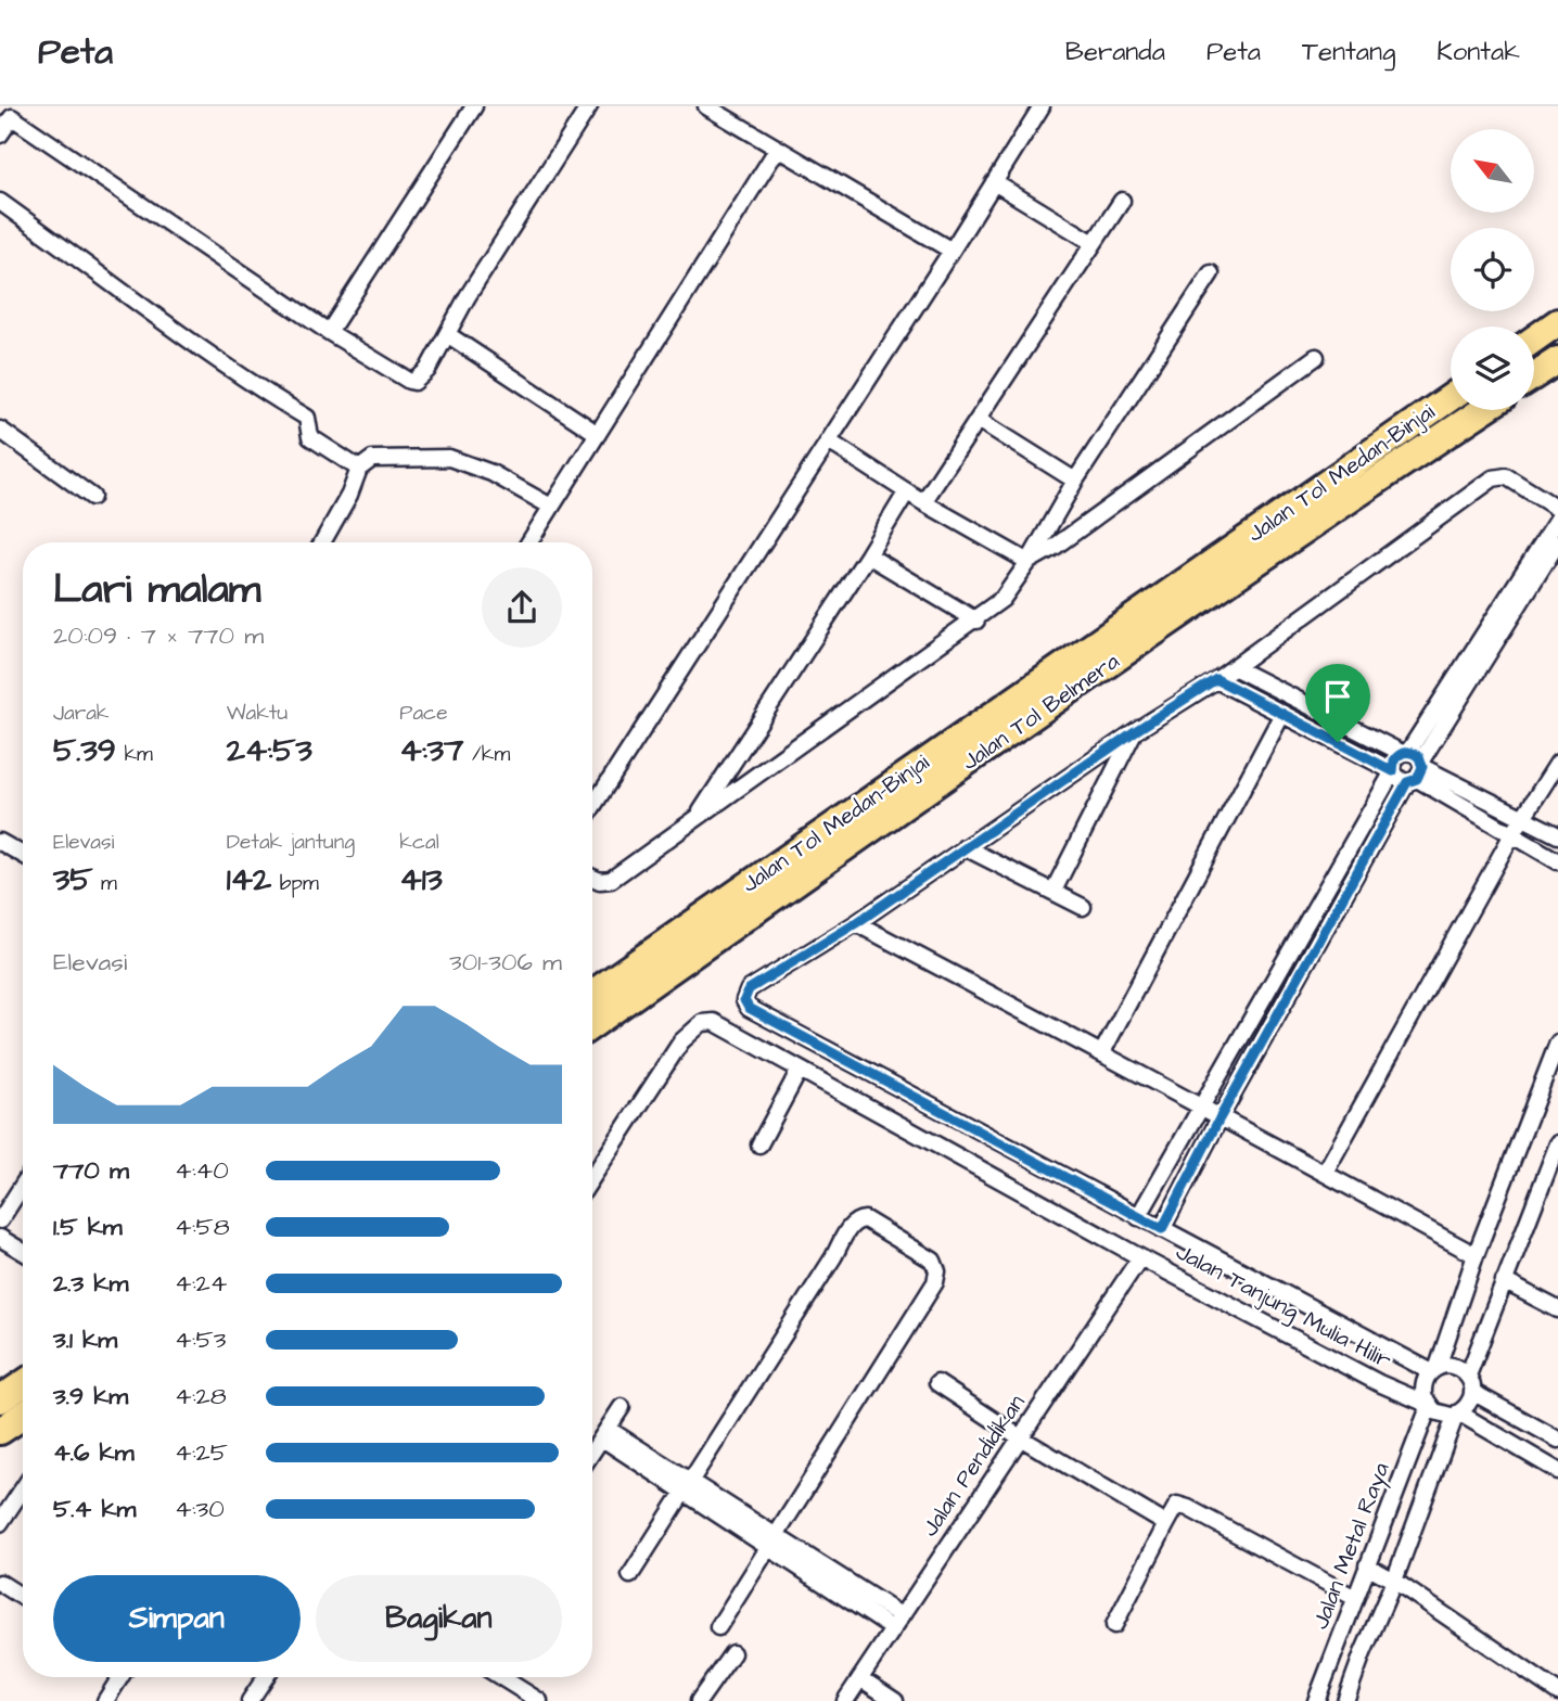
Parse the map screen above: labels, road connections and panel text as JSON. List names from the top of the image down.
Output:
{
  "streets": {
    "highway": ["Jalan Tol Medan–Binjai", "Jalan Tol Belmera"],
    "street": ["Jalan Tanjung Mulia Hilir", "Jalan Pendidikan", "Jalan Metal Raya"]
  },
  "crossings": [
    ["Jalan Tanjung Mulia Hilir", "Jalan Pendidikan"],
    ["Jalan Tanjung Mulia Hilir", "Jalan Metal Raya"]
  ],
  "north": "top left",
  "page": {
    "header": "Peta",
    "nav": [
      "Beranda",
      "Peta",
      "Tentang",
      "Kontak"
    ],
    "heading": ["Lari malam", "20:09 · 7 × 770 m"],
    "stats": [
      ["Jarak", "5.39 km"],
      ["Waktu", "24:53"],
      ["Pace", "4:37 /km"],
      ["Elevasi", "35 m"],
      ["Detak jantung", "142 bpm"],
      ["kcal", "413"]
    ],
    "chart": ["Elevasi", "301–306 m"],
    "list": [
      {
        "name": "770 m",
        "note": "4:40"
      },
      {
        "name": "1.5 km",
        "note": "4:58"
      },
      {
        "name": "2.3 km",
        "note": "4:24"
      },
      {
        "name": "3.1 km",
        "note": "4:53"
      },
      {
        "name": "3.9 km",
        "note": "4:28"
      },
      {
        "name": "4.6 km",
        "note": "4:25"
      },
      {
        "name": "5.4 km",
        "note": "4:30"
      }
    ],
    "buttons": ["Simpan", "Bagikan"]
  }
}
